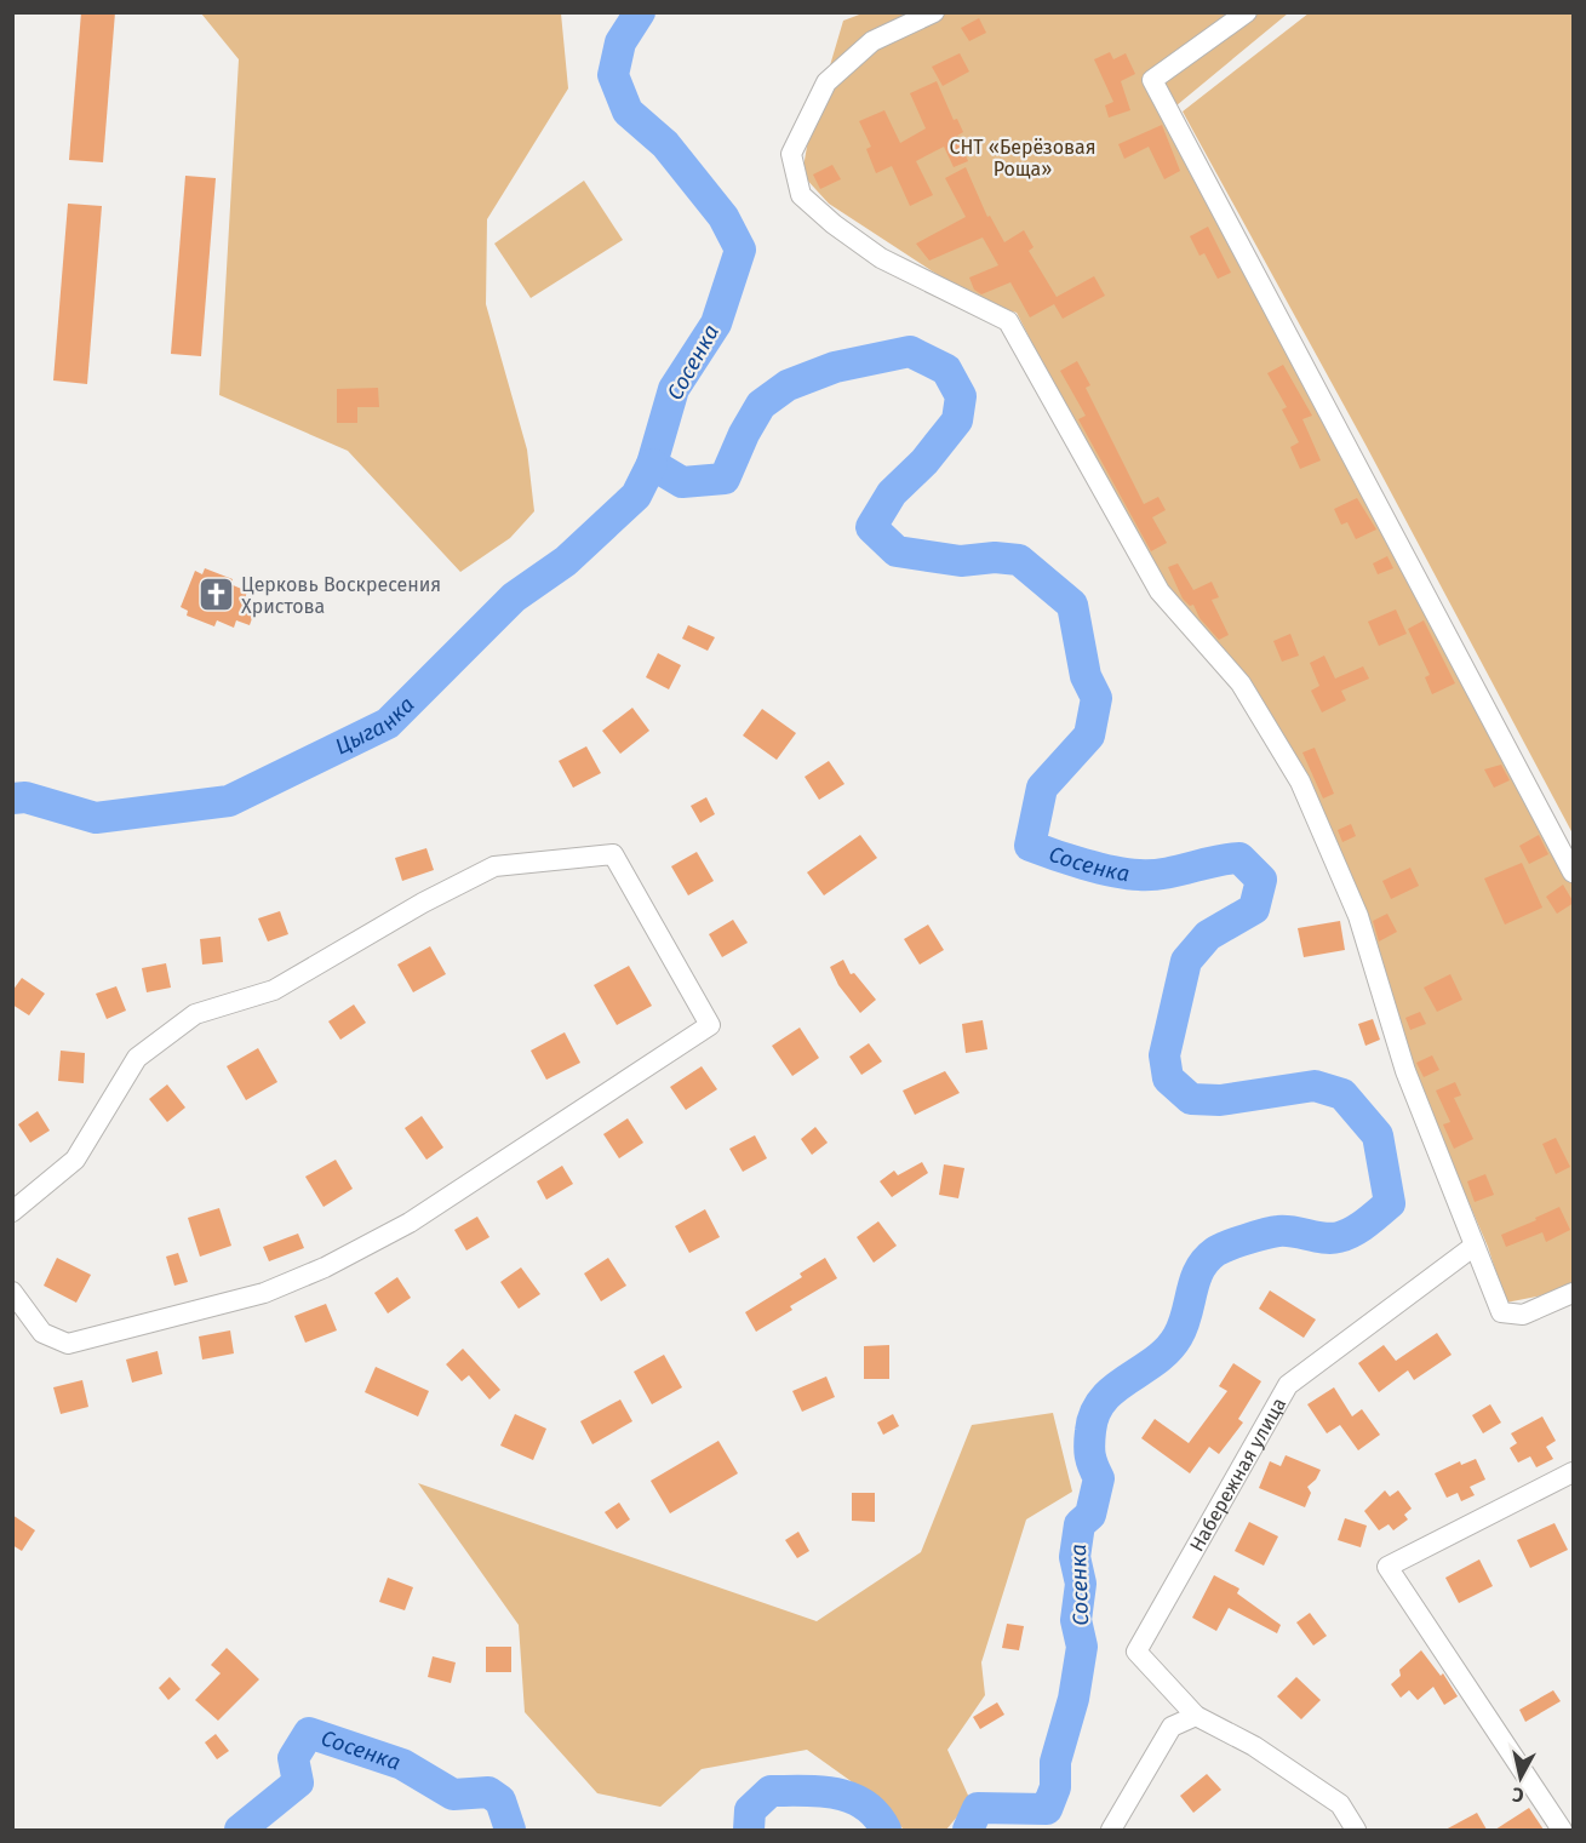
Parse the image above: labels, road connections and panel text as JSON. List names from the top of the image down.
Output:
{
  "streets": {
    "street": ["Набережная улица"]
  },
  "water": ["Сосенка", "Цыганка"],
  "parks": ["СНТ «Берёзовая Роща»"],
  "places": {
    "church": ["Церковь Воскресения Христова"]
  },
  "north": "bottom"
}
